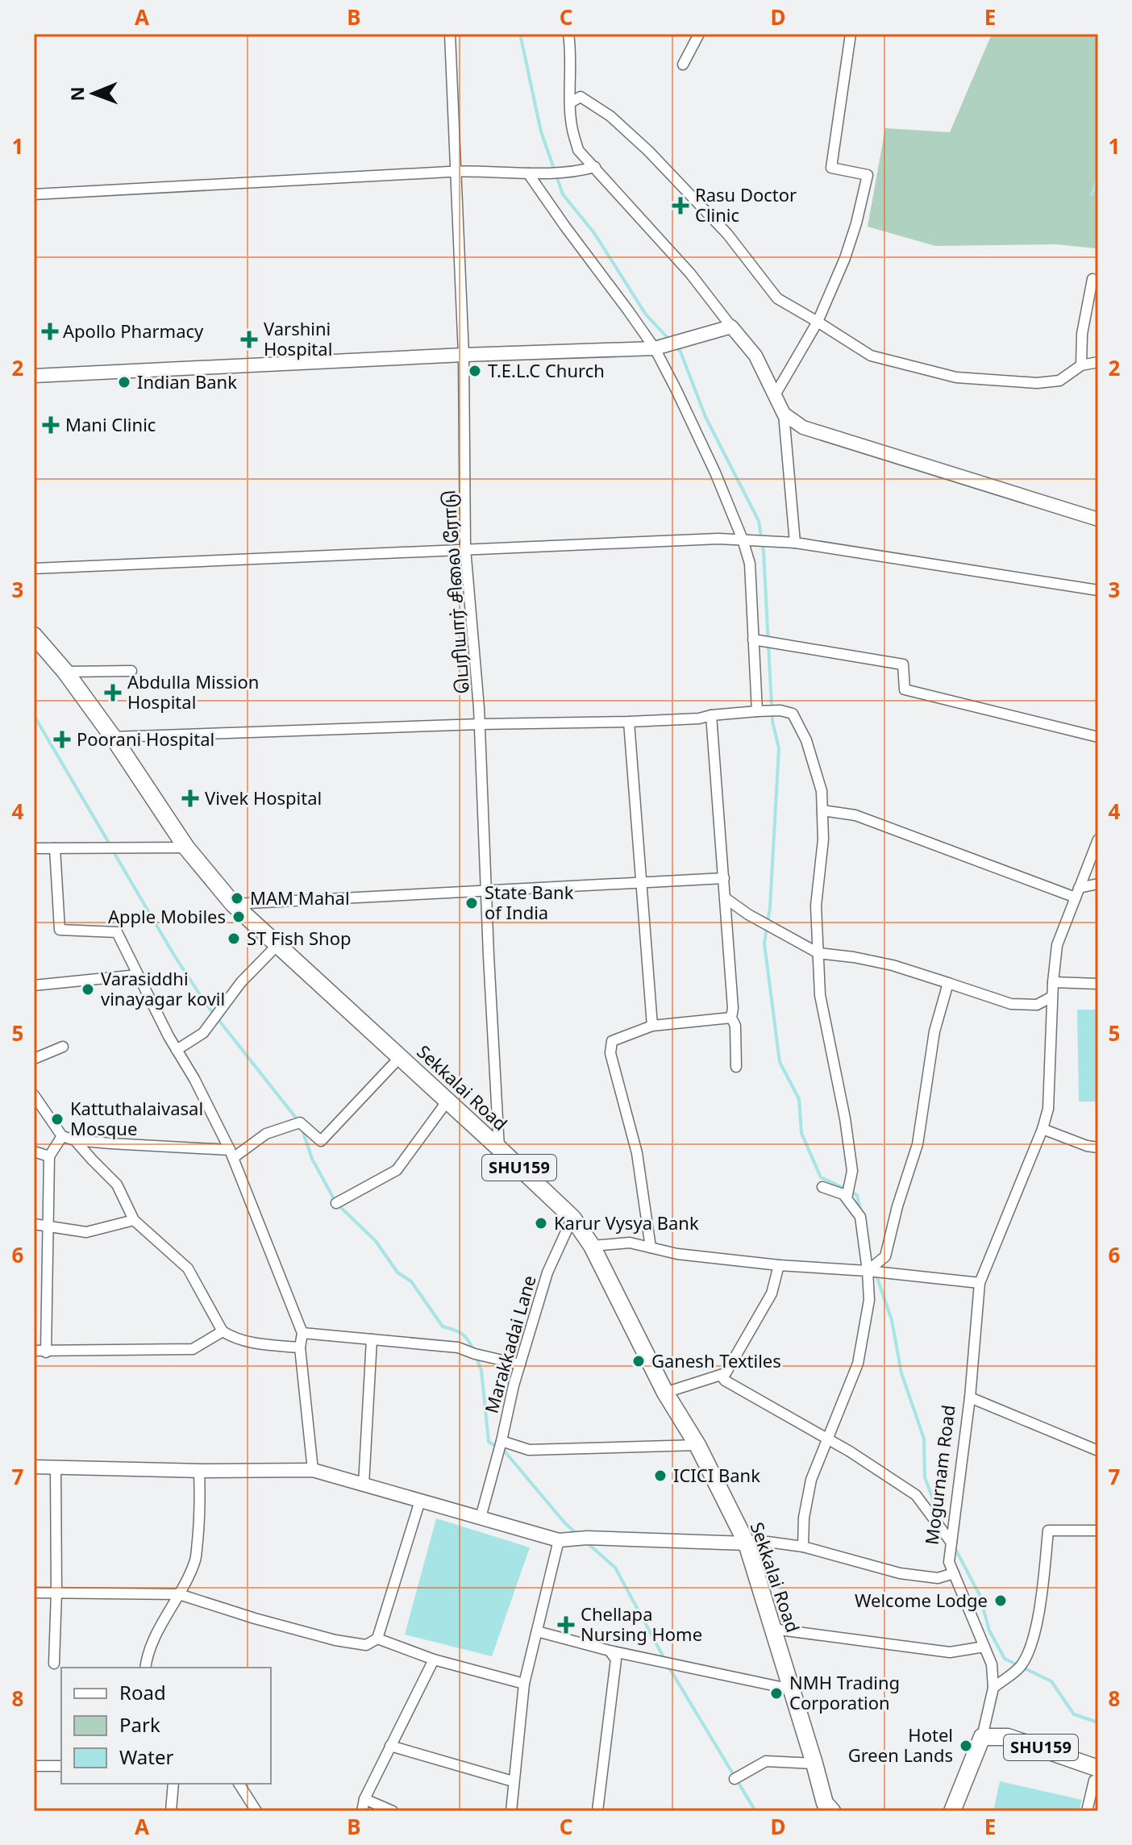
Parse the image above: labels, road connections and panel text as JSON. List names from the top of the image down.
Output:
{
  "streets": {
    "main road": ["Sekkalai Road", "SHU159", "Mogurnam Road"],
    "street": ["பெரியார் சிலை ரோடு", "Marakkadai Lane"]
  },
  "crossings": [
    ["பெரியார் சிலை ரோடு", "Sekkalai Road"],
    ["Sekkalai Road", "Marakkadai Lane"],
    ["SHU159", "Mogurnam Road"]
  ],
  "places": {
    "health": [
      "Rasu Doctor Clinic",
      "Apollo Pharmacy",
      "Varshini Hospital",
      "Mani Clinic",
      "Abdulla Mission Hospital",
      "Poorani Hospital",
      "Vivek Hospital",
      "Chellapa Nursing Home"
    ],
    "other": [
      "T.E.L.C Church",
      "Indian Bank",
      "MAM Mahal",
      "State Bank of India",
      "Apple Mobiles",
      "ST Fish Shop",
      "Varasiddhi vinayagar kovil",
      "Kattuthalaivasal Mosque",
      "Karur Vysya Bank",
      "Ganesh Textiles",
      "ICICI Bank",
      "Welcome Lodge",
      "NMH Trading Corporation",
      "Hotel Green Lands"
    ]
  },
  "legend": ["Road", "Park", "Water"],
  "north": "left",
  "grid": {
    "columns": [
      "A",
      "B",
      "C",
      "D",
      "E"
    ],
    "rows": [
      "1",
      "2",
      "3",
      "4",
      "5",
      "6",
      "7",
      "8"
    ]
  }
}
